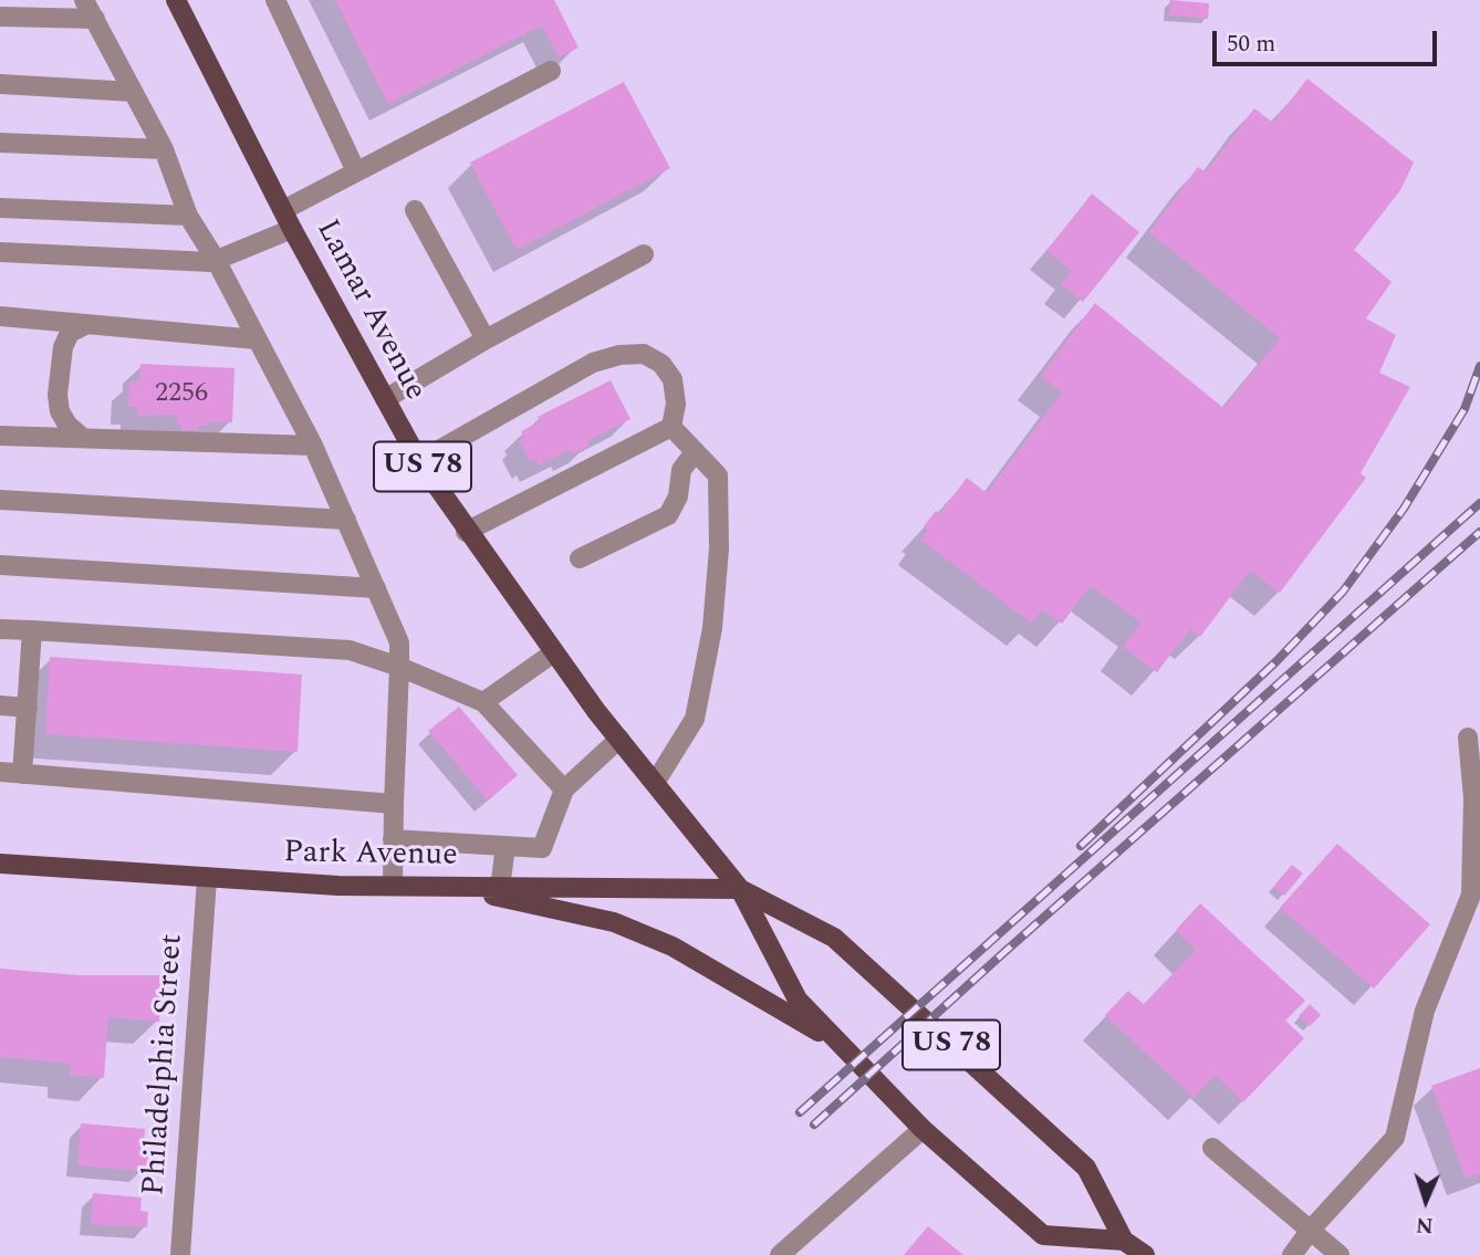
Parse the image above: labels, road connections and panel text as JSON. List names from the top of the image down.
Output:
{
  "streets": {
    "main road": ["Lamar Avenue", "US 78", "Park Avenue"],
    "street": ["Philadelphia Street"]
  },
  "crossings": [
    ["Lamar Avenue", "Park Avenue"],
    ["Park Avenue", "Philadelphia Street"]
  ],
  "house_numbers": ["2256"],
  "scale_bar": "50 m",
  "north": "bottom"
}
